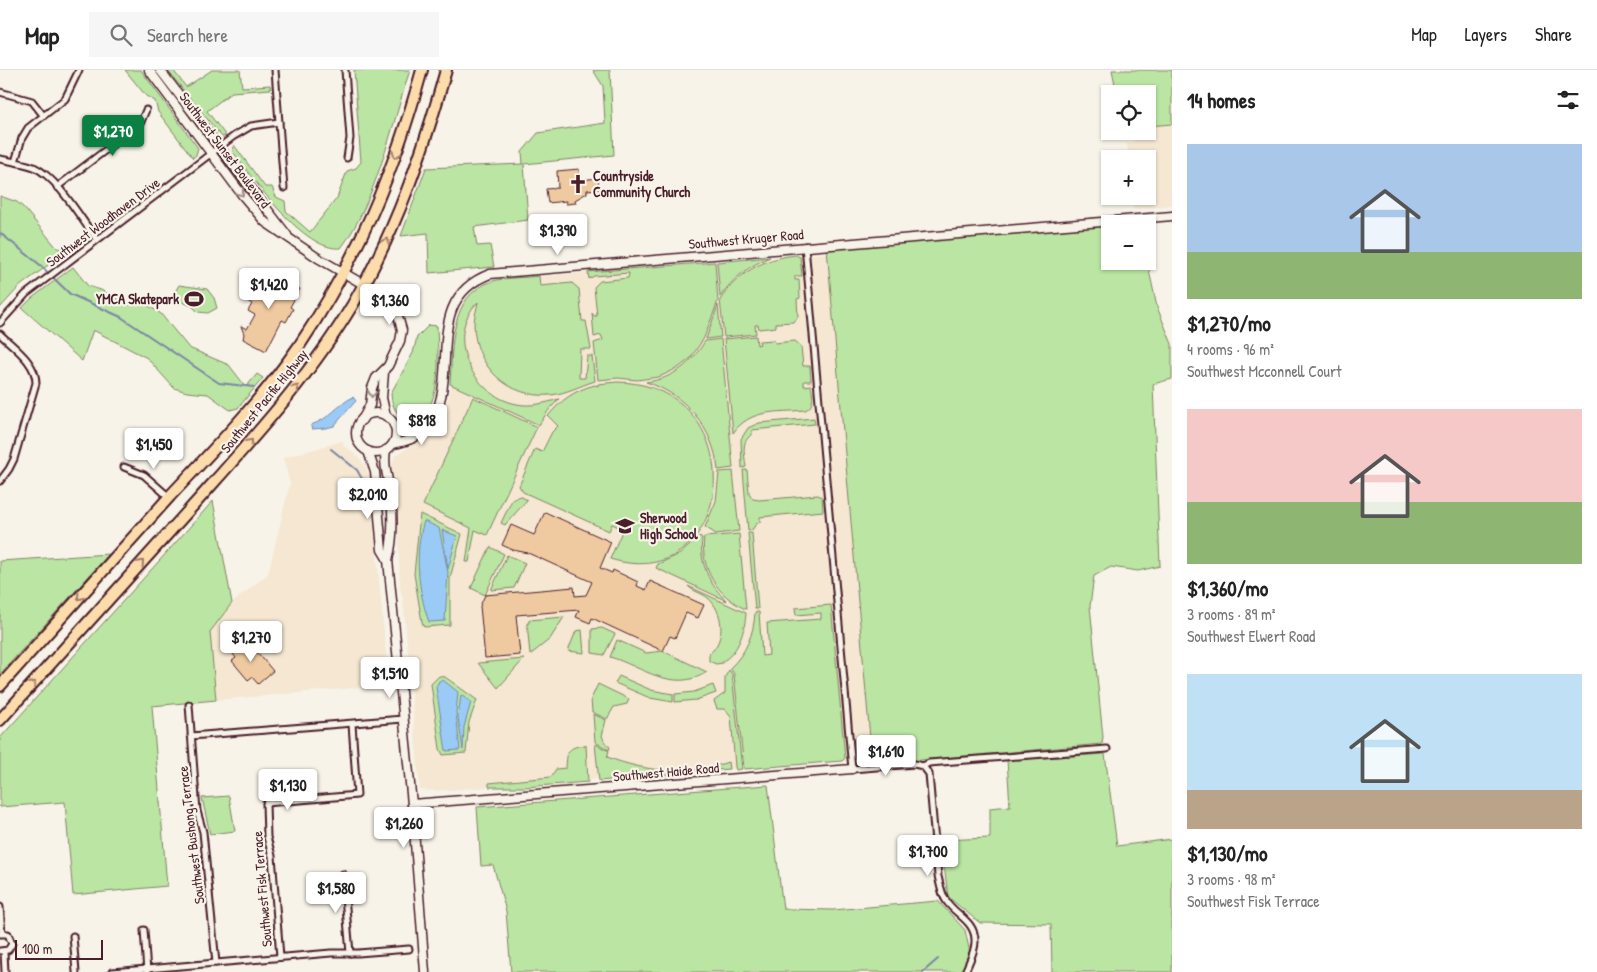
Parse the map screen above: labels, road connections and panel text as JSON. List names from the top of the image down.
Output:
{
  "streets": {
    "highway": ["Southwest Pacific Highway"],
    "main road": ["Southwest Sunset Boulevard", "Southwest Kruger Road", "Southwest Haide Road"],
    "street": ["Southwest Woodhaven Drive", "Southwest Bushong Terrace", "Southwest Fisk Terrace"]
  },
  "crossings": [
    ["Southwest Sunset Boulevard", "Southwest Woodhaven Drive"],
    ["Southwest Sunset Boulevard", "Southwest Kruger Road"],
    ["Southwest Sunset Boulevard", "Southwest Pacific Highway"]
  ],
  "places": {
    "church": ["Countryside Community Church"],
    "sports": ["YMCA Skatepark"],
    "school or university": ["Sherwood High School"]
  },
  "scale_bar": "100 m",
  "page": {
    "header": "Map",
    "search": "Search here",
    "nav": ["Map", "Layers", "Share"],
    "heading": "14 homes",
    "map_buttons": ["+", "−"],
    "price": [
      "$1,270",
      "$1,390",
      "$1,420",
      "$1,360",
      "$818",
      "$1,450",
      "$2,010",
      "$1,270",
      "$1,510",
      "$1,610",
      "$1,130",
      "$1,260",
      "$1,700",
      "$1,580"
    ],
    "list": [
      {
        "name": "$1,270/mo",
        "note": "4 rooms · 96 m² · Southwest Mcconnell Court"
      },
      {
        "name": "$1,360/mo",
        "note": "3 rooms · 89 m² · Southwest Elwert Road"
      },
      {
        "name": "$1,130/mo",
        "note": "3 rooms · 98 m² · Southwest Fisk Terrace"
      }
    ],
    "scale": "100 m"
  }
}
